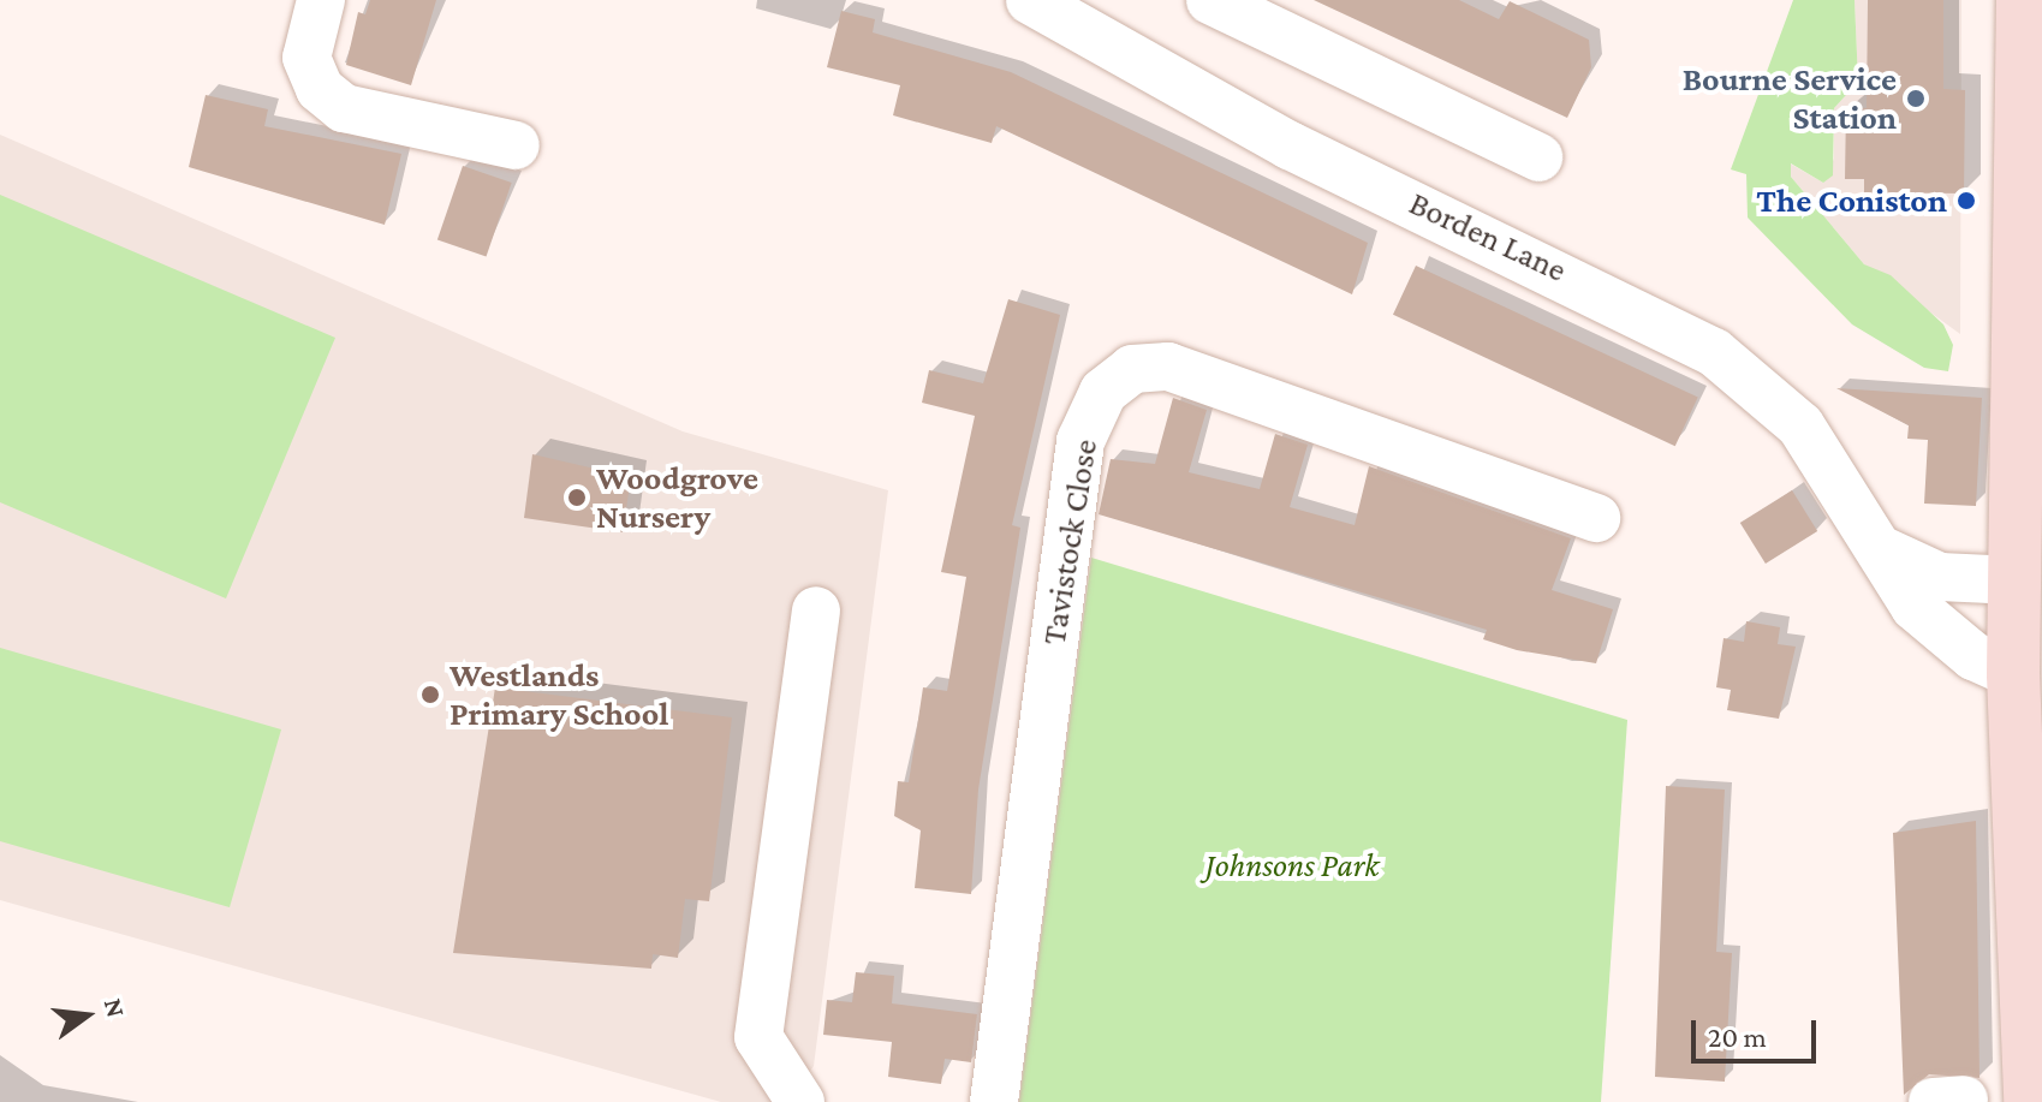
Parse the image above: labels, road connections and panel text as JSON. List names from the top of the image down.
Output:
{
  "streets": {
    "street": ["Borden Lane", "Tavistock Close"]
  },
  "parks": ["Johnsons Park"],
  "places": [
    "Bourne Service Station",
    "The Coniston",
    "Woodgrove Nursery",
    "Westlands Primary School"
  ],
  "scale_bar": "20 m",
  "north": "right"
}
